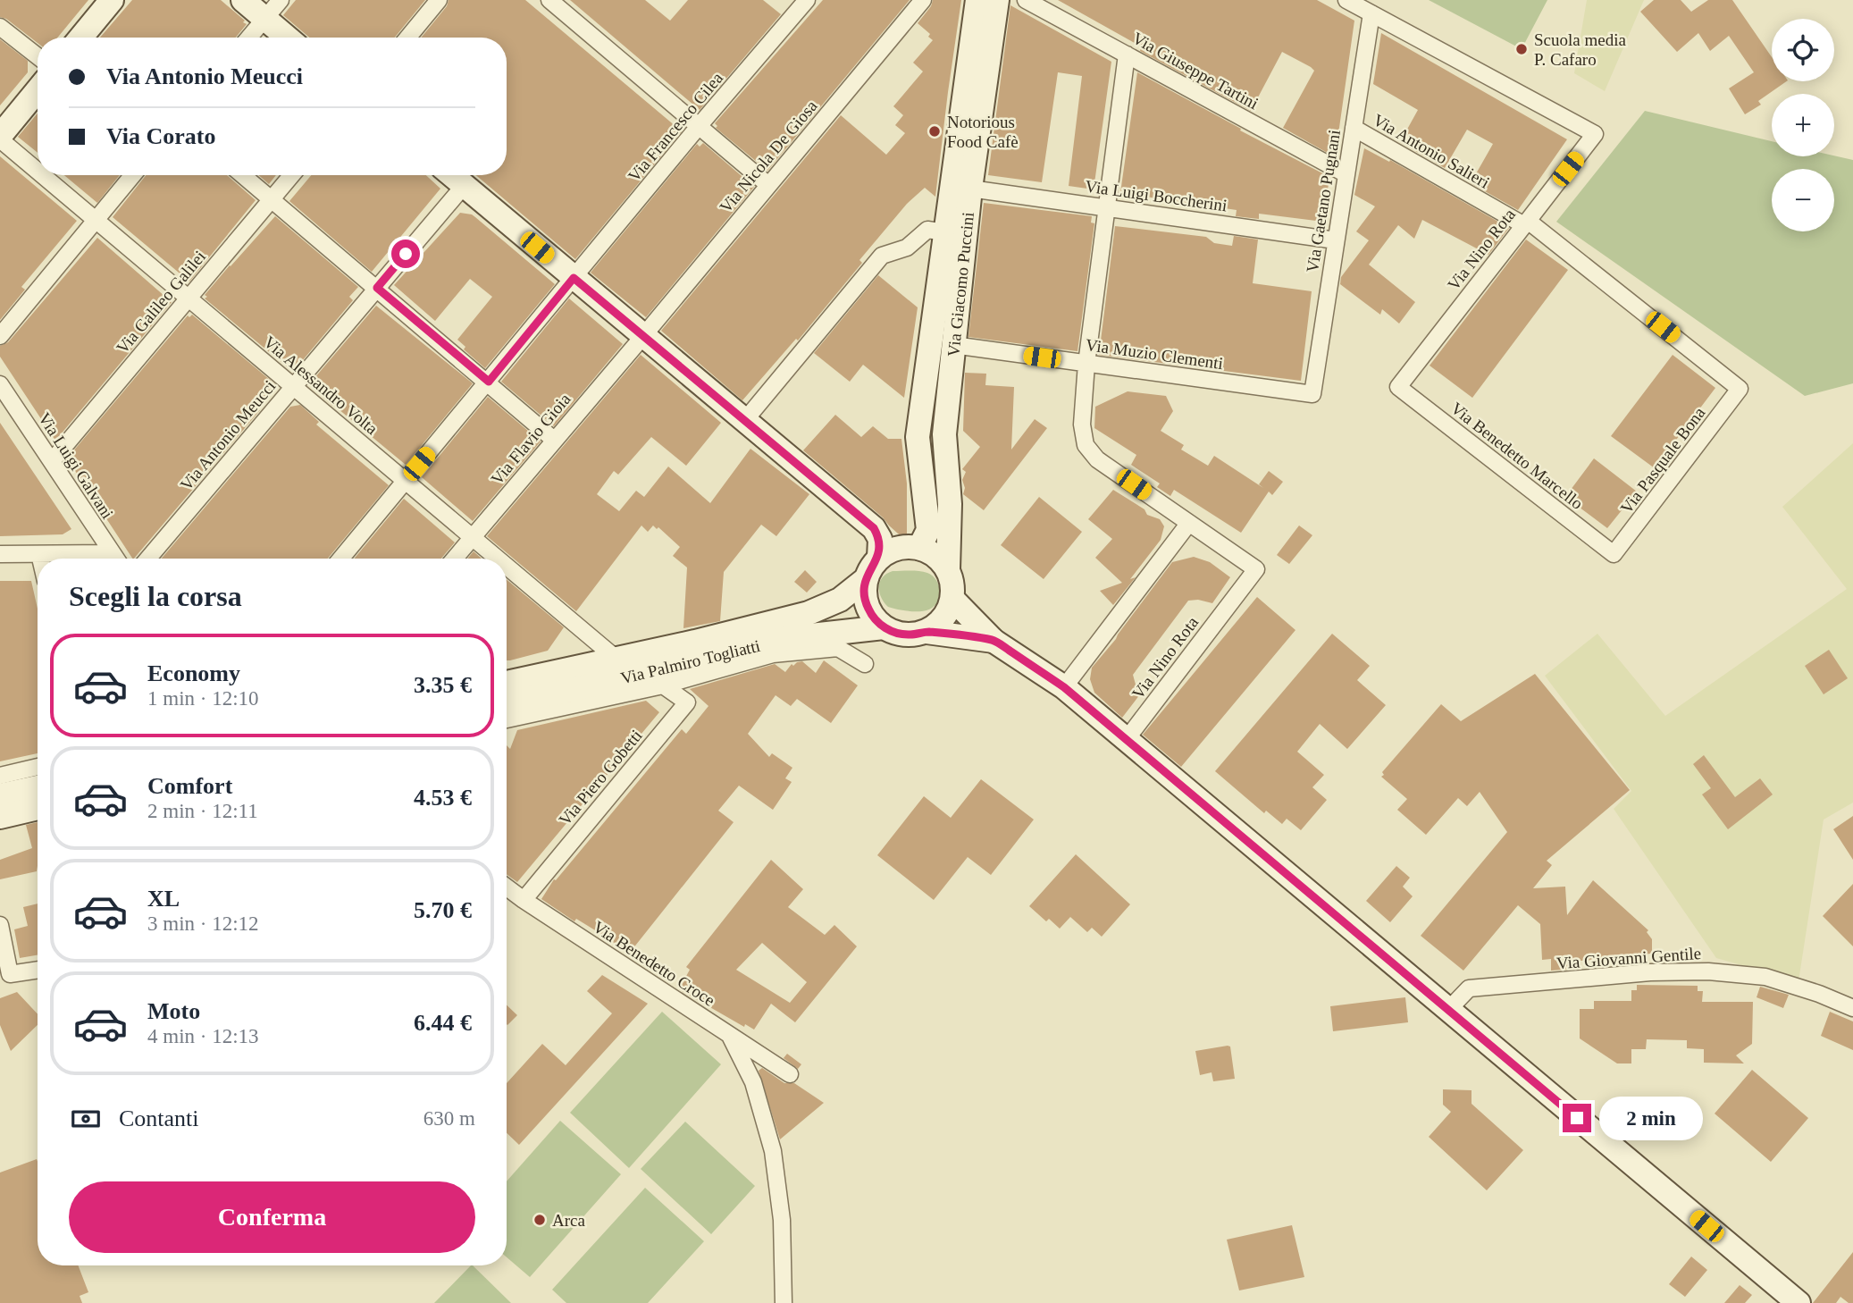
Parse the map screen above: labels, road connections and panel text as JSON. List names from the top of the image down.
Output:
{
  "streets": {
    "main road": ["Via Giacomo Puccini", "Via Palmiro Togliatti"],
    "street": [
      "Via Giuseppe Tartini",
      "Via Francesco Cilea",
      "Via Antonio Salieri",
      "Via Nicola De Giosa",
      "Via Luigi Boccherini",
      "Via Gaetano Pugnani",
      "Via Nino Rota",
      "Via Galileo Galilei",
      "Via Muzio Clementi",
      "Via Alessandro Volta",
      "Via Antonio Meucci",
      "Via Flavio Gioia",
      "Via Benedetto Marcello",
      "Via Pasquale Bona",
      "Via Luigi Galvani",
      "Via Piero Gobetti",
      "Via Giovanni Gentile",
      "Via Benedetto Croce"
    ]
  },
  "crossings": [
    ["Via Giuseppe Tartini", "Via Gaetano Pugnani"],
    ["Via Francesco Cilea", "Via Alessandro Volta"],
    ["Via Antonio Salieri", "Via Gaetano Pugnani"],
    ["Via Antonio Salieri", "Via Nino Rota"],
    ["Via Antonio Salieri", "Via Pasquale Bona"],
    ["Via Nicola De Giosa", "Via Flavio Gioia"],
    ["Via Luigi Boccherini", "Via Gaetano Pugnani"],
    ["Via Luigi Boccherini", "Via Giacomo Puccini"],
    ["Via Gaetano Pugnani", "Via Nino Rota"],
    ["Via Gaetano Pugnani", "Via Muzio Clementi"],
    ["Via Nino Rota", "Via Benedetto Marcello"],
    ["Via Giacomo Puccini", "Via Muzio Clementi"],
    ["Via Giacomo Puccini", "Via Palmiro Togliatti"],
    ["Via Galileo Galilei", "Via Alessandro Volta"],
    ["Via Galileo Galilei", "Via Luigi Galvani"],
    ["Via Alessandro Volta", "Via Antonio Meucci"],
    ["Via Alessandro Volta", "Via Flavio Gioia"],
    ["Via Alessandro Volta", "Via Palmiro Togliatti"],
    ["Via Benedetto Marcello", "Via Pasquale Bona"],
    ["Via Piero Gobetti", "Via Benedetto Croce"]
  ],
  "places": ["Scuola media P. Cafaro", "Notorious Food Cafè", "Arca"],
  "page": {
    "map_buttons": ["+", "−"],
    "banner": ["Via Antonio Meucci", "Via Corato"],
    "heading": "Scegli la corsa",
    "list": [
      {
        "name": "Economy",
        "note": "1 min · 12:10",
        "value": "3.35 €"
      },
      {
        "name": "Comfort",
        "note": "2 min · 12:11",
        "value": "4.53 €"
      },
      {
        "name": "XL",
        "note": "3 min · 12:12",
        "value": "5.70 €"
      },
      {
        "name": "Moto",
        "note": "4 min · 12:13",
        "value": "6.44 €"
      }
    ],
    "pay": ["Contanti", "630 m"],
    "bubble": "2 min",
    "buttons": "Conferma"
  }
}
